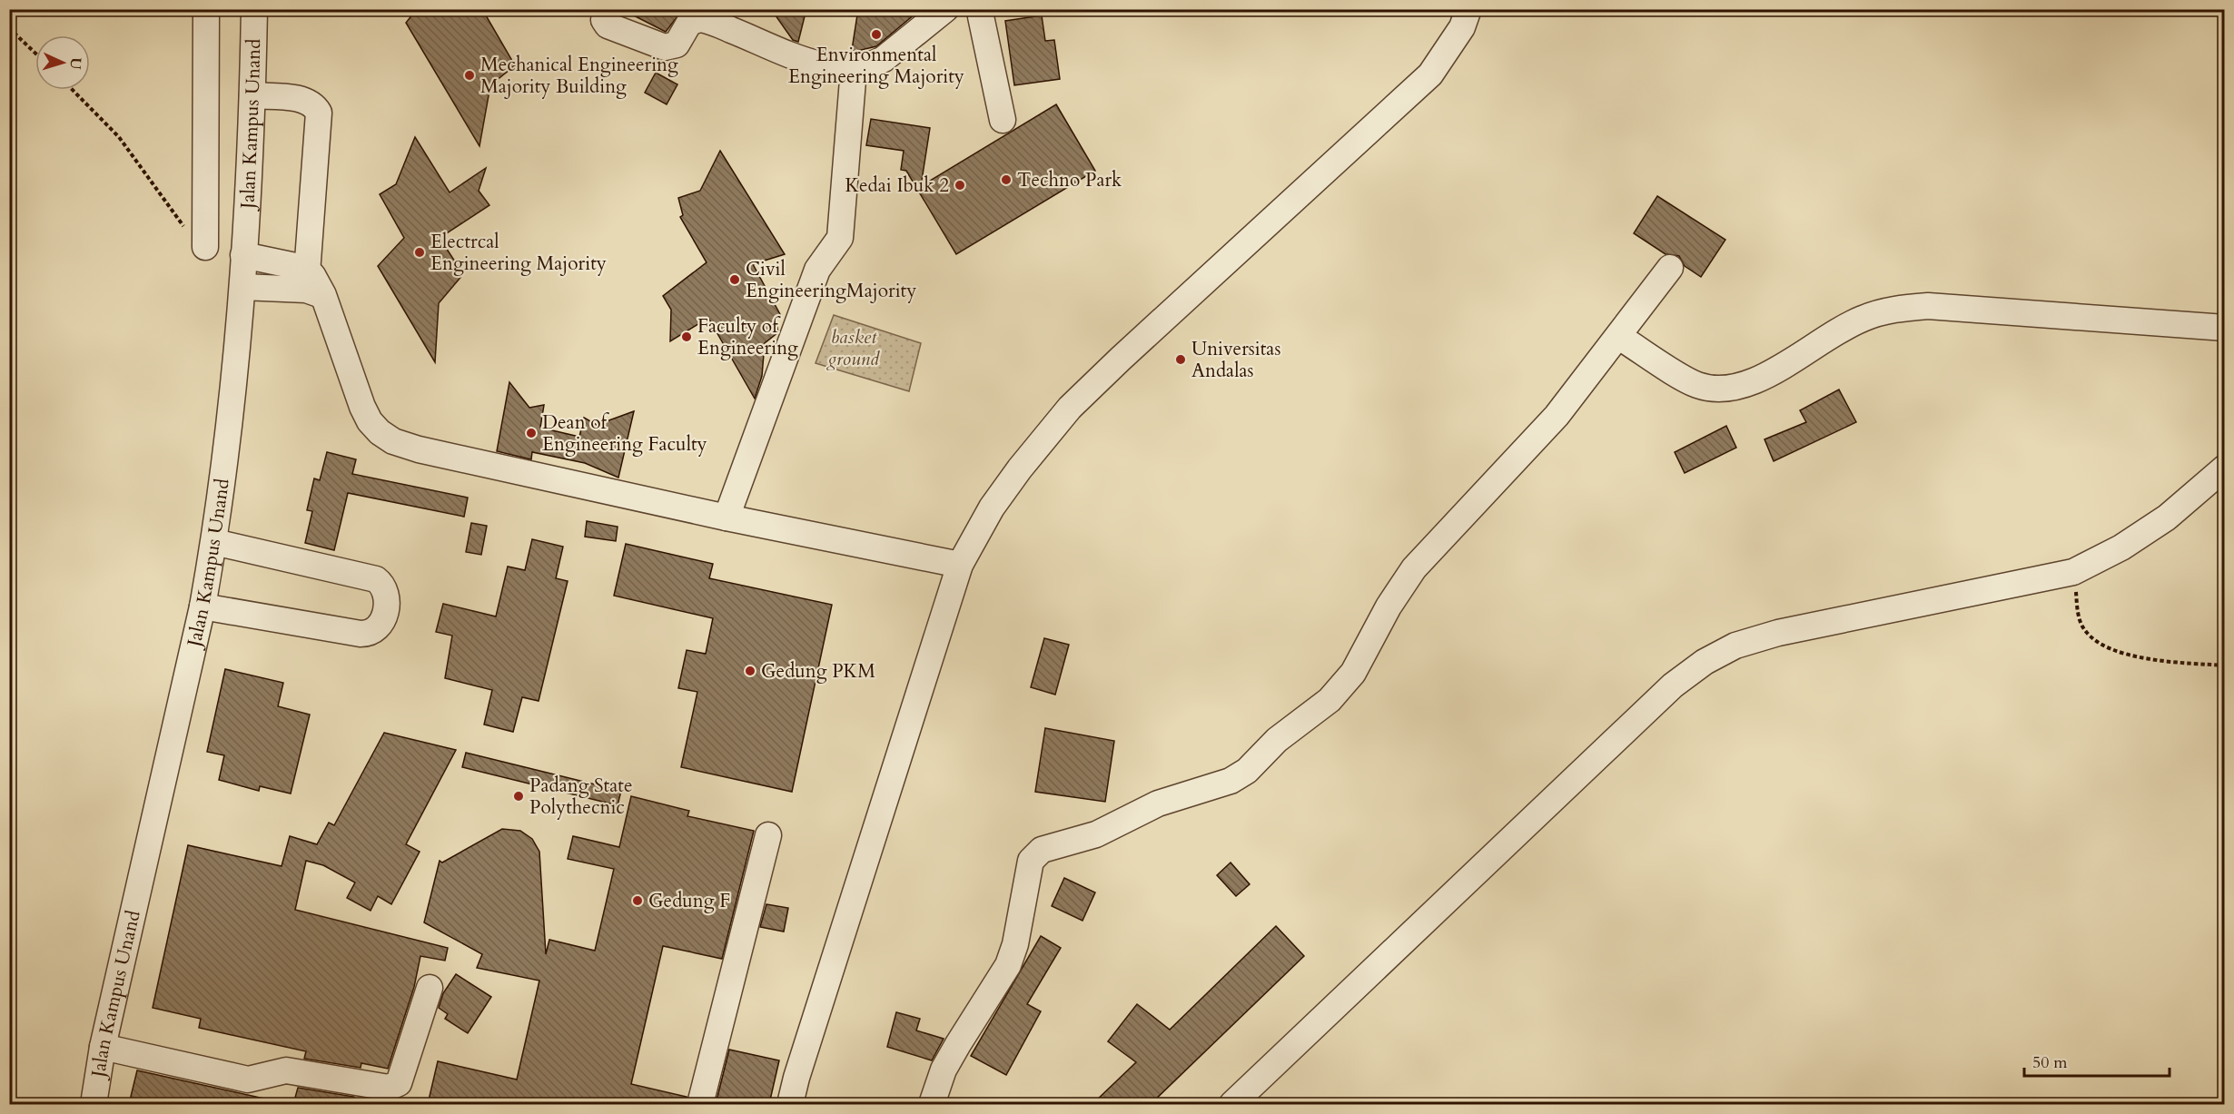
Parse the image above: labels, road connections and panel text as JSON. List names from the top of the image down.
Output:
{
  "streets": {
    "street": ["Jalan Kampus Unand"]
  },
  "parks": ["basket ground"],
  "places": [
    "Environmental Engineering Majority",
    "Mechanical Engineering Majority Building",
    "Techno Park",
    "Kedai Ibuk 2",
    "Electrcal Engineering Majority",
    "Civil EngineeringMajority",
    "Faculty of Engineering",
    "Universitas Andalas",
    "Dean of Engineering Faculty",
    "Gedung PKM",
    "Padang State Polythecnic",
    "Gedung F"
  ],
  "scale_bar": "50 m",
  "north": "right"
}
